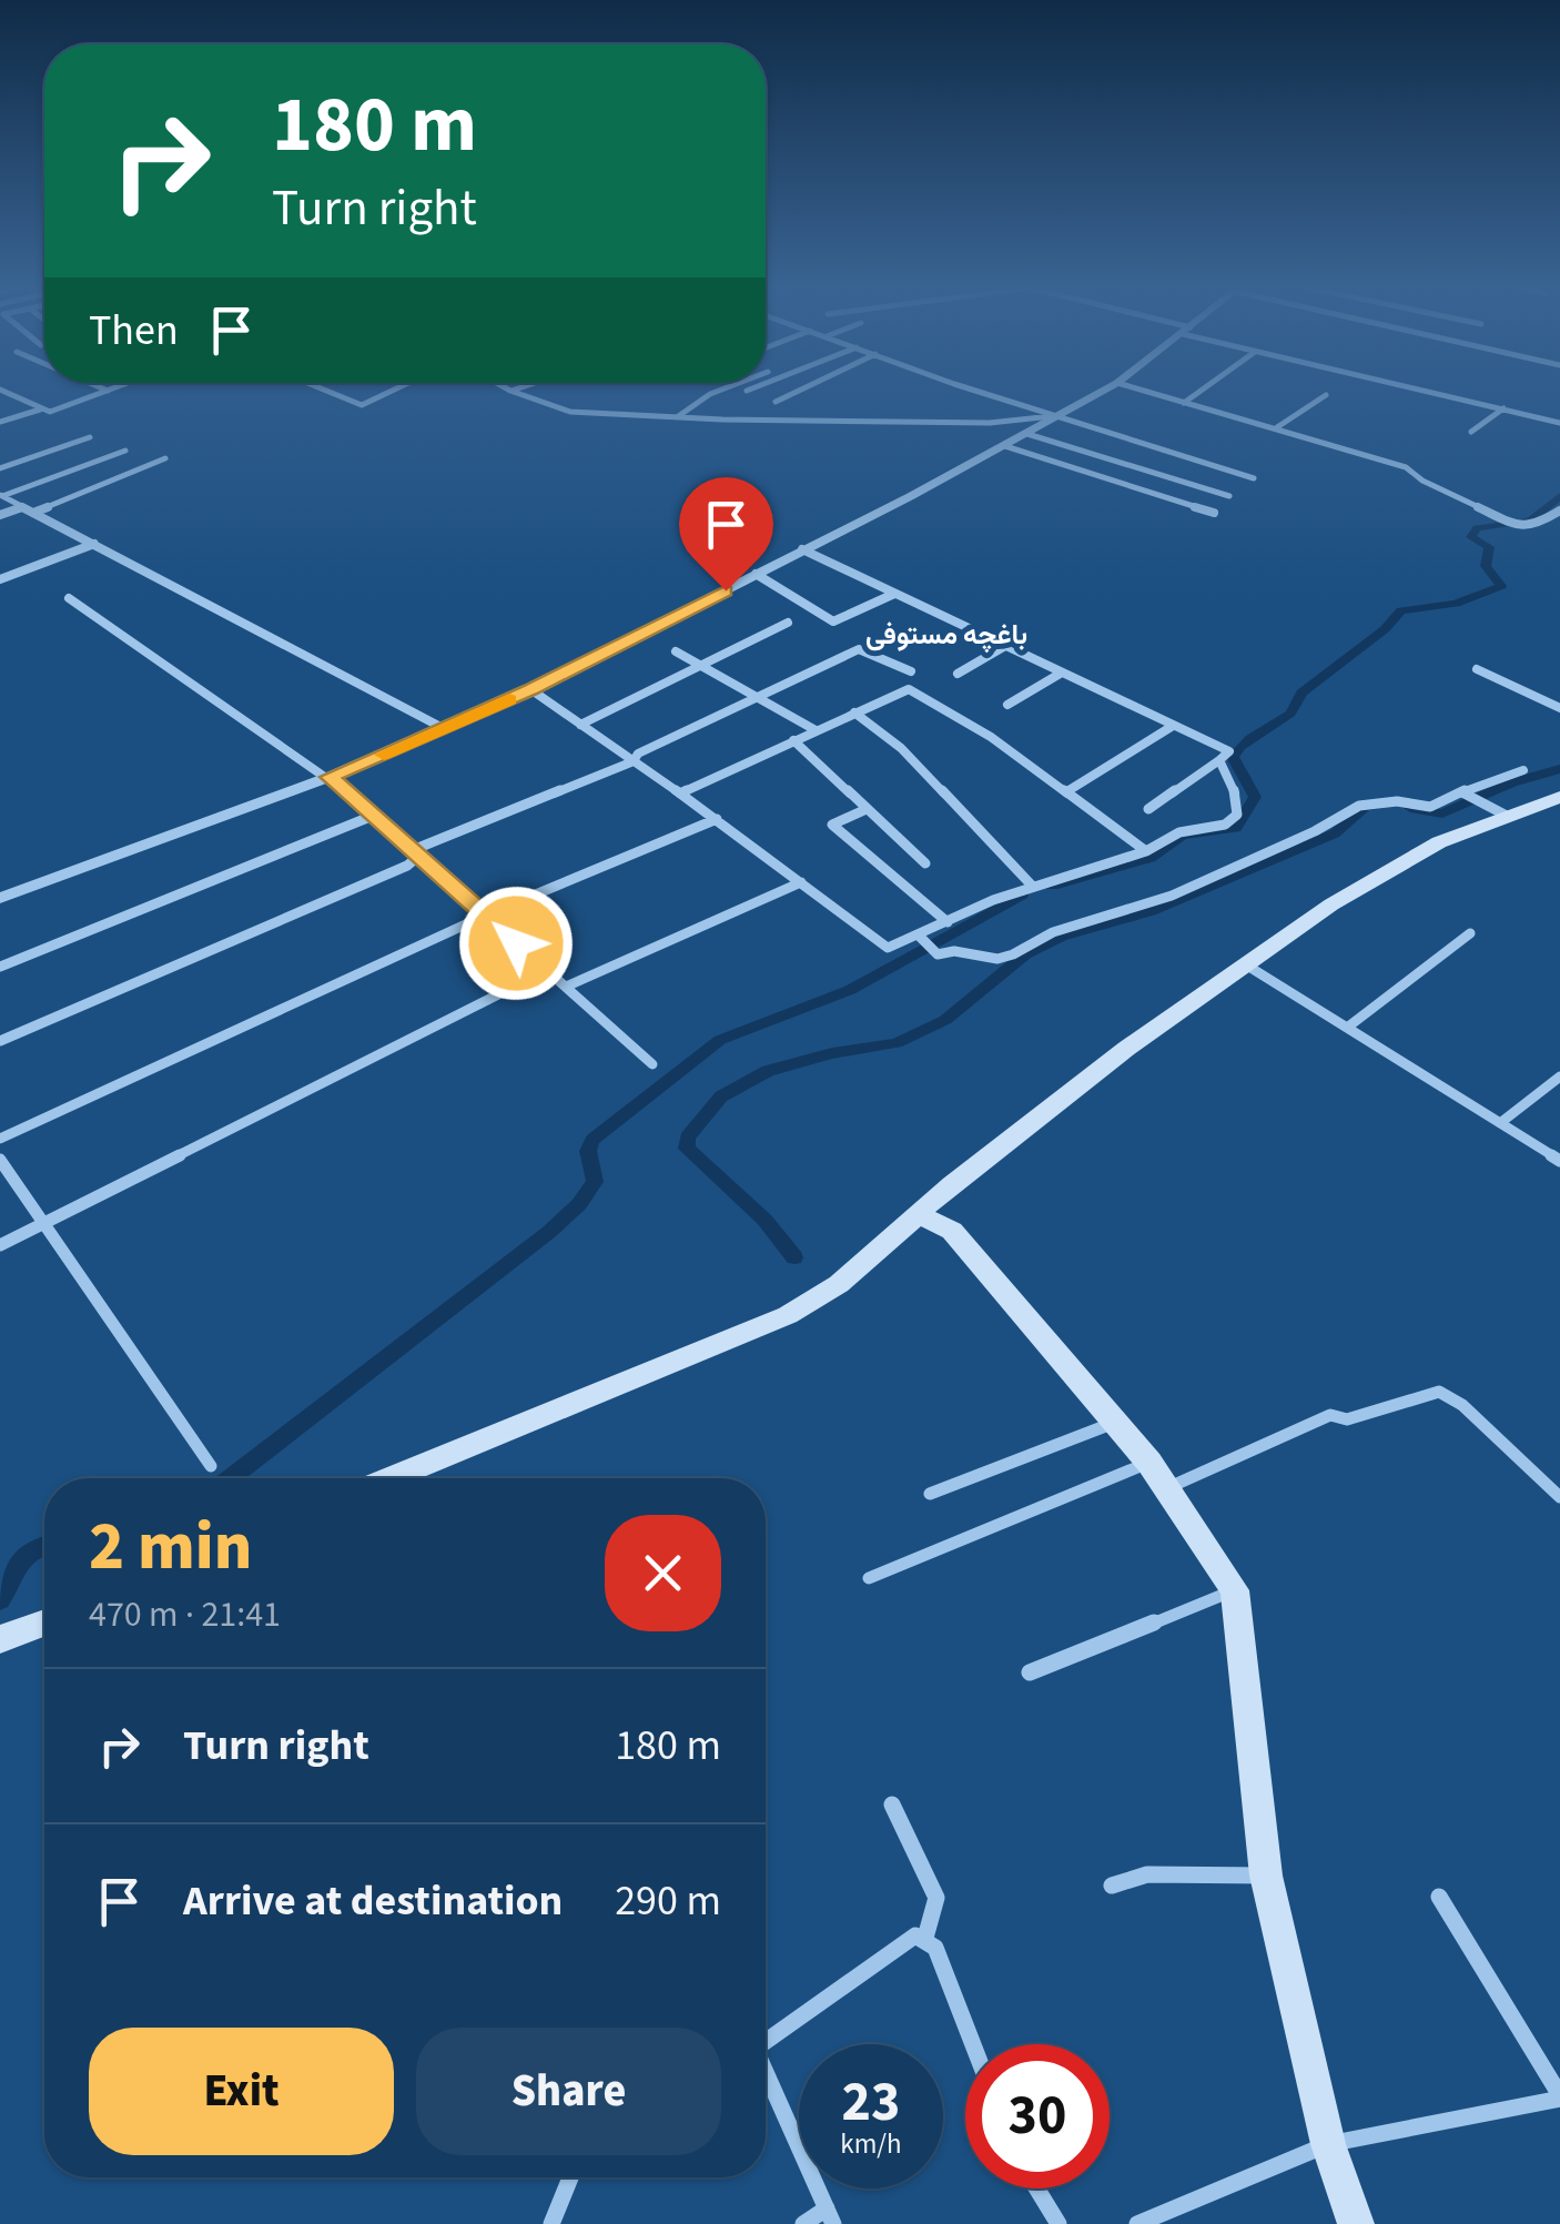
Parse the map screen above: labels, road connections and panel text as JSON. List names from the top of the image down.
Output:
{
  "districts": ["باغچه مستوفی"],
  "page": {
    "turn": ["180 m", "Turn right"],
    "then": "Then",
    "heading": ["2 min", "470 m · 21:41"],
    "list": [
      {
        "name": "Turn right",
        "value": "180 m"
      },
      {
        "name": "Arrive at destination",
        "value": "290 m"
      }
    ],
    "buttons": ["Exit", "Share"],
    "speed": "23 km/h",
    "limit": "30"
  }
}
